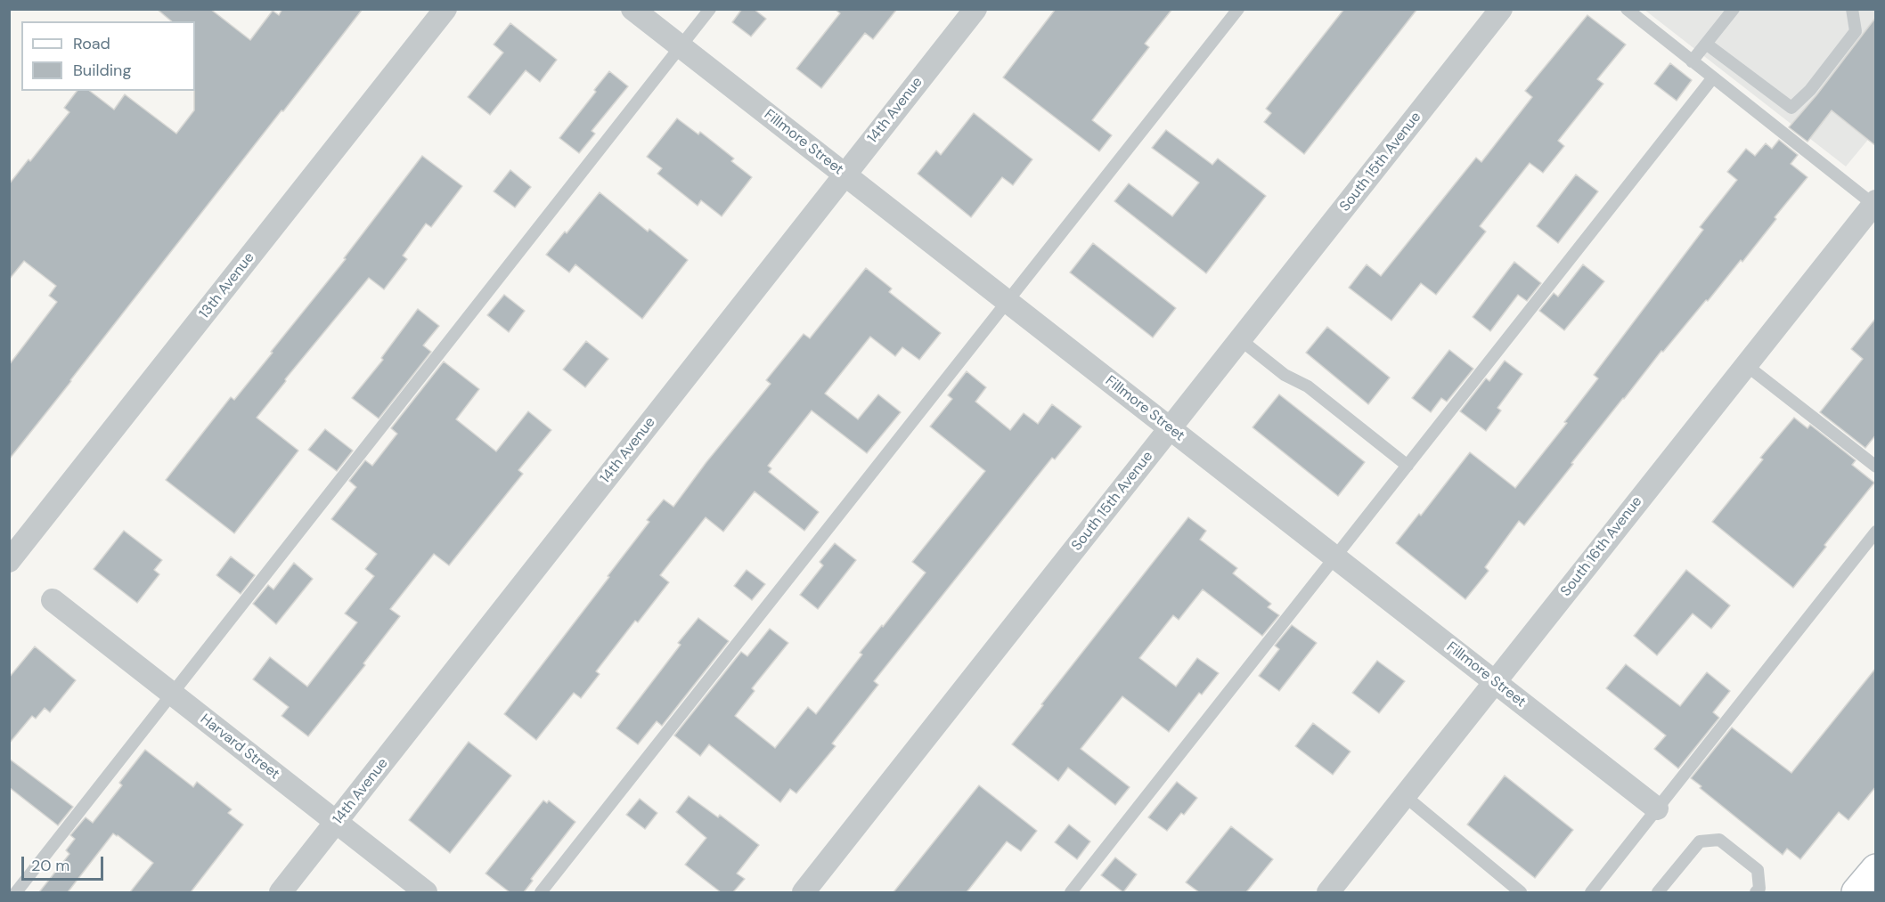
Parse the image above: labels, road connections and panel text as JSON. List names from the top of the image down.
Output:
{
  "streets": {
    "street": [
      "14th Avenue",
      "Fillmore Street",
      "South 15th Avenue",
      "13th Avenue",
      "South 16th Avenue",
      "Harvard Street"
    ]
  },
  "crossings": [
    ["14th Avenue", "Fillmore Street"],
    ["14th Avenue", "Harvard Street"],
    ["Fillmore Street", "South 15th Avenue"],
    ["Fillmore Street", "South 16th Avenue"]
  ],
  "legend": ["Road", "Building"],
  "scale_bar": "20 m"
}
